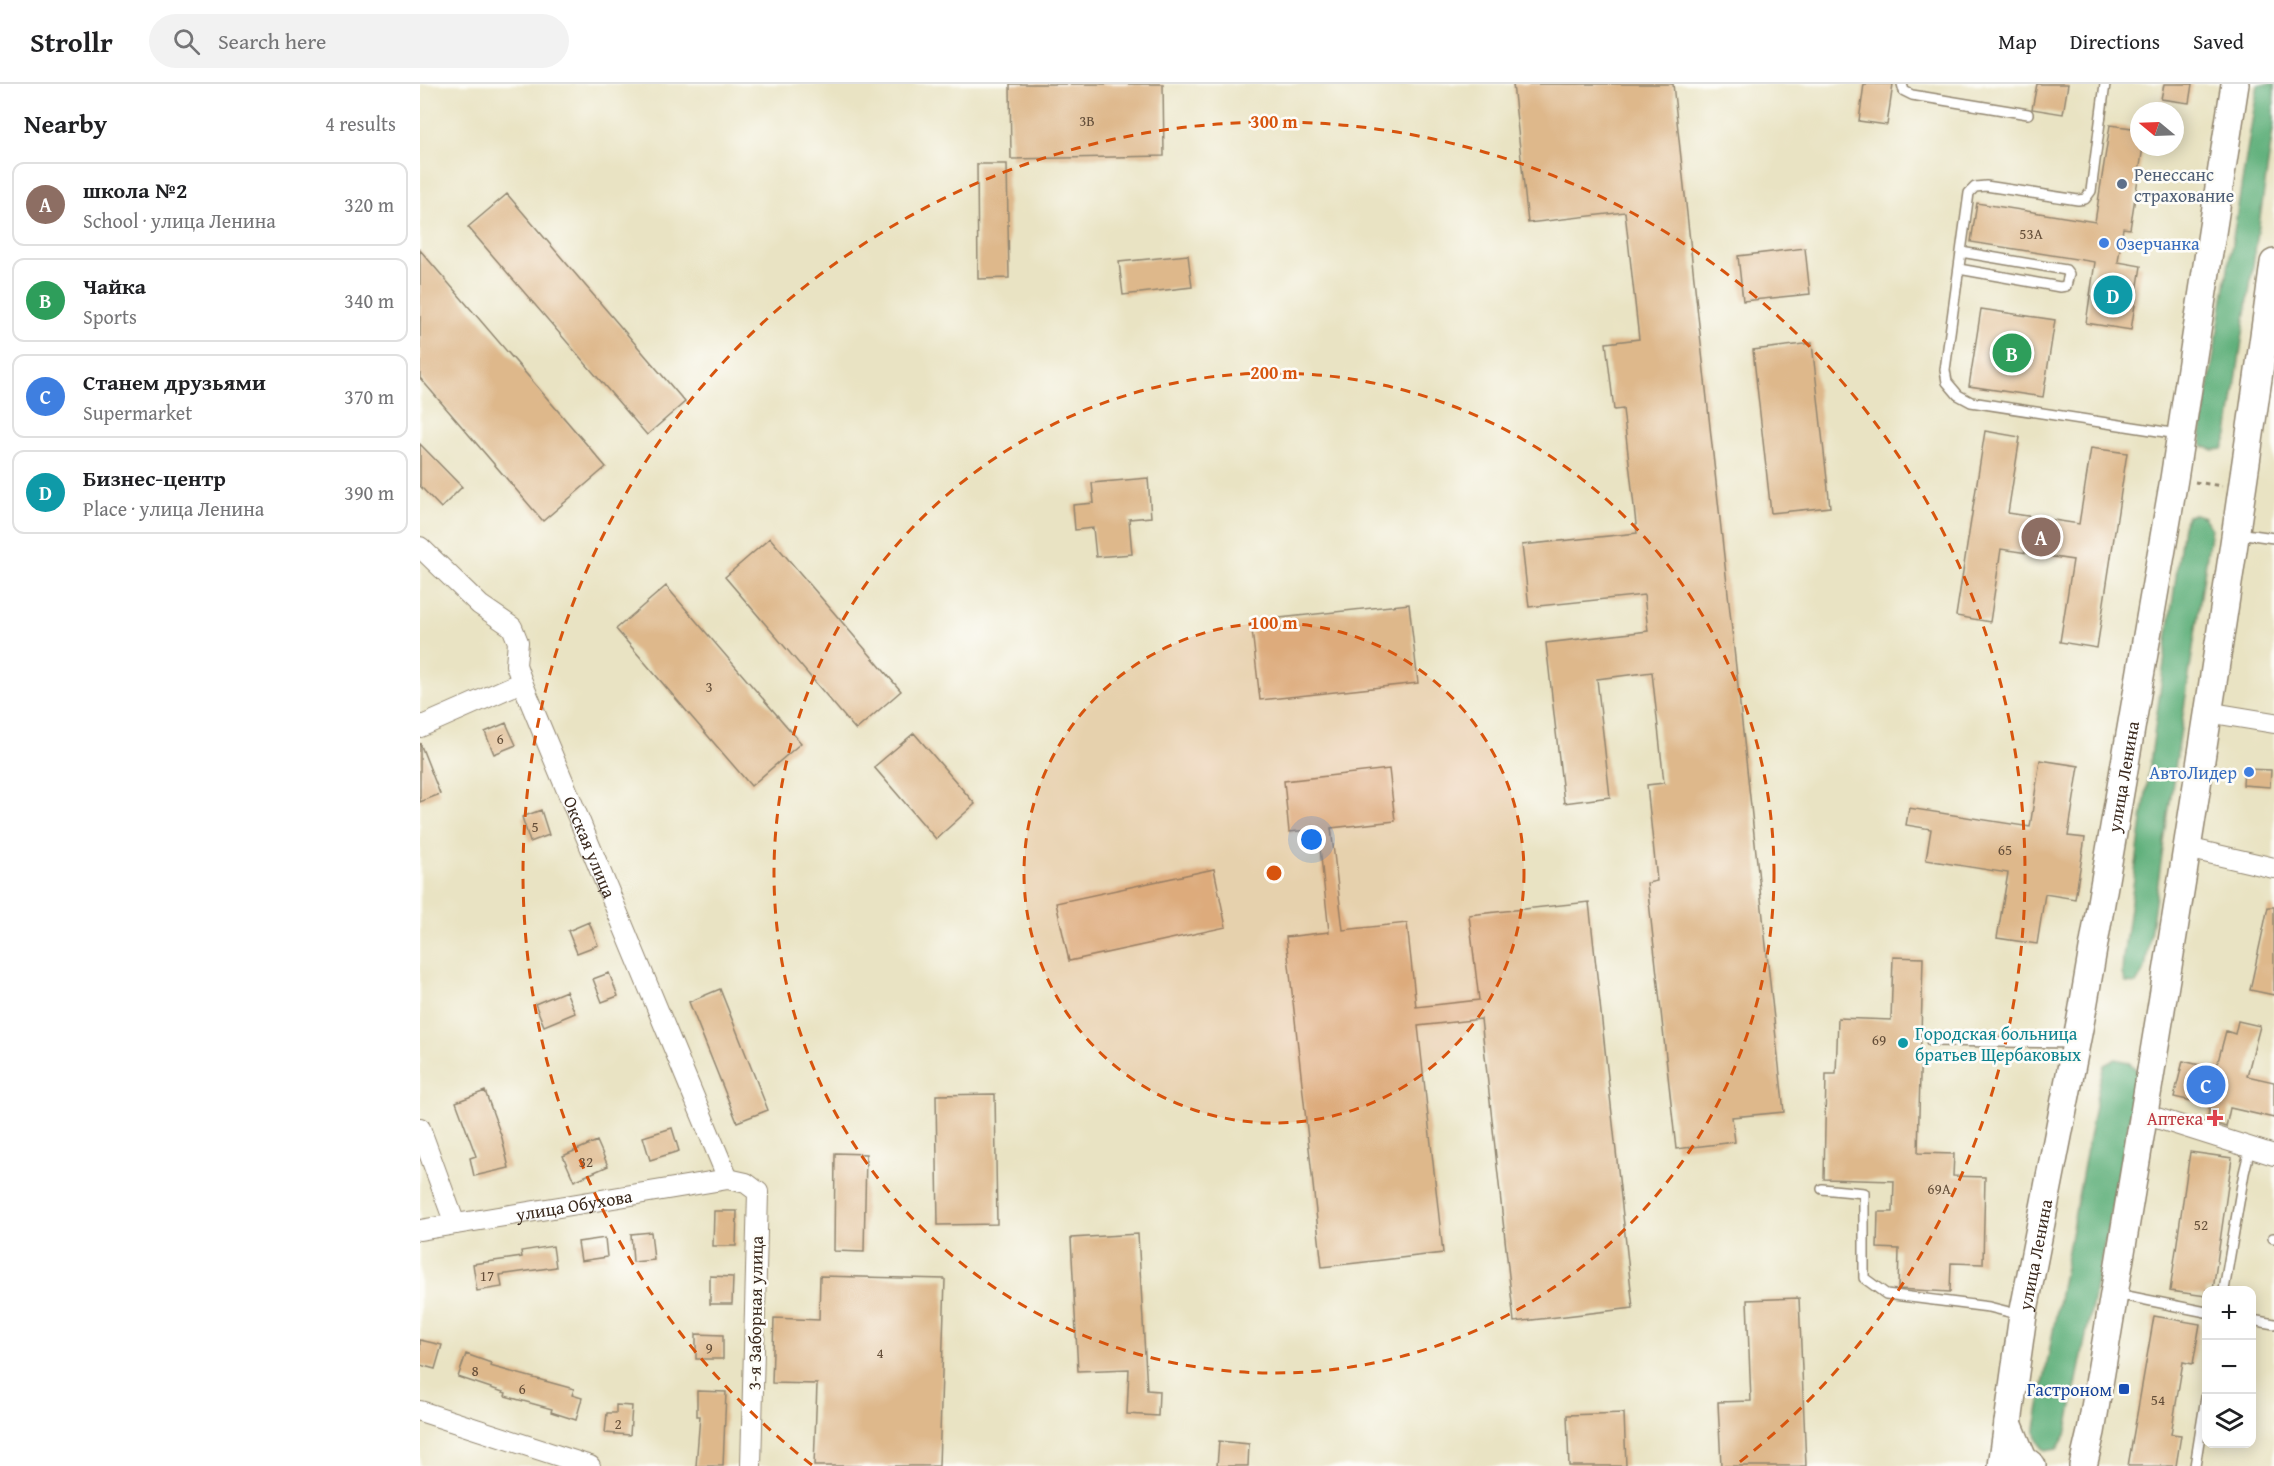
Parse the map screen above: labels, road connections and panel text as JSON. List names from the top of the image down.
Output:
{
  "streets": {
    "main road": ["улица Ленина"],
    "street": ["Окская улица", "улица Обухова", "3-я Заборная улица"]
  },
  "crossings": [
    ["Окская улица", "улица Обухова"],
    ["Окская улица", "3-я Заборная улица"],
    ["улица Обухова", "3-я Заборная улица"]
  ],
  "places": {
    "other": [
      "Ренессанс страхование",
      "Озерчанка",
      "АвтоЛидер",
      "Городская больница братьев Щербаковых"
    ],
    "health": ["Аптека"],
    "transit": ["Гастроном"]
  },
  "house_numbers": [
    "3В",
    "53А",
    "3",
    "6",
    "5",
    "65",
    "69",
    "32",
    "69А",
    "52",
    "17",
    "9",
    "4",
    "8",
    "6",
    "54",
    "2"
  ],
  "north": "left",
  "page": {
    "header": "Strollr",
    "search": "Search here",
    "nav": ["Map", "Directions", "Saved"],
    "heading": ["Nearby", "4 results"],
    "list": [
      {
        "mark": "A",
        "name": "школа №2",
        "note": "School · улица Ленина",
        "value": "320 m"
      },
      {
        "mark": "B",
        "name": "Чайка",
        "note": "Sports",
        "value": "340 m"
      },
      {
        "mark": "C",
        "name": "Станем друзьями",
        "note": "Supermarket",
        "value": "370 m"
      },
      {
        "mark": "D",
        "name": "Бизнес-центр",
        "note": "Place · улица Ленина",
        "value": "390 m"
      }
    ],
    "pins": [
      "D",
      "B",
      "A",
      "C"
    ],
    "map_buttons": ["+", "−"]
  },
  "rings": ["300 m", "200 m", "100 m"]
}
